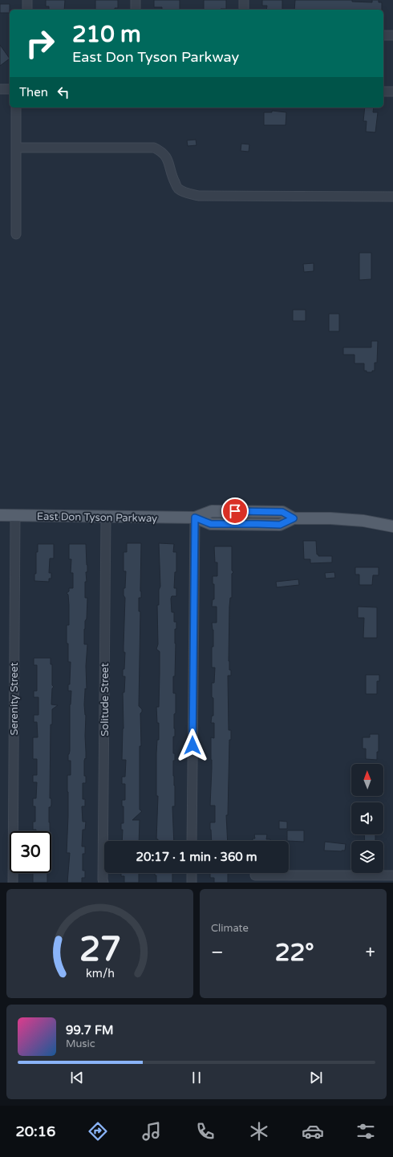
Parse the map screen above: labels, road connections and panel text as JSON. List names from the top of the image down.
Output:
{
  "streets": {
    "main road": ["East Don Tyson Parkway"],
    "street": ["Serenity Street", "Solitude Street"]
  },
  "crossings": [
    ["East Don Tyson Parkway", "Serenity Street"],
    ["East Don Tyson Parkway", "Solitude Street"]
  ],
  "north": "top",
  "page": {
    "turn": ["210 m", "East Don Tyson Parkway"],
    "then": "Then",
    "limit": "30",
    "trip": "20:17 · 1 min · 360 m",
    "tile": "Climate",
    "heat": ["−", "22°", "+"],
    "song": ["99.7 FM", "Music"],
    "tabs": "20:16",
    "gauge": ["27", "km/h"]
  }
}
